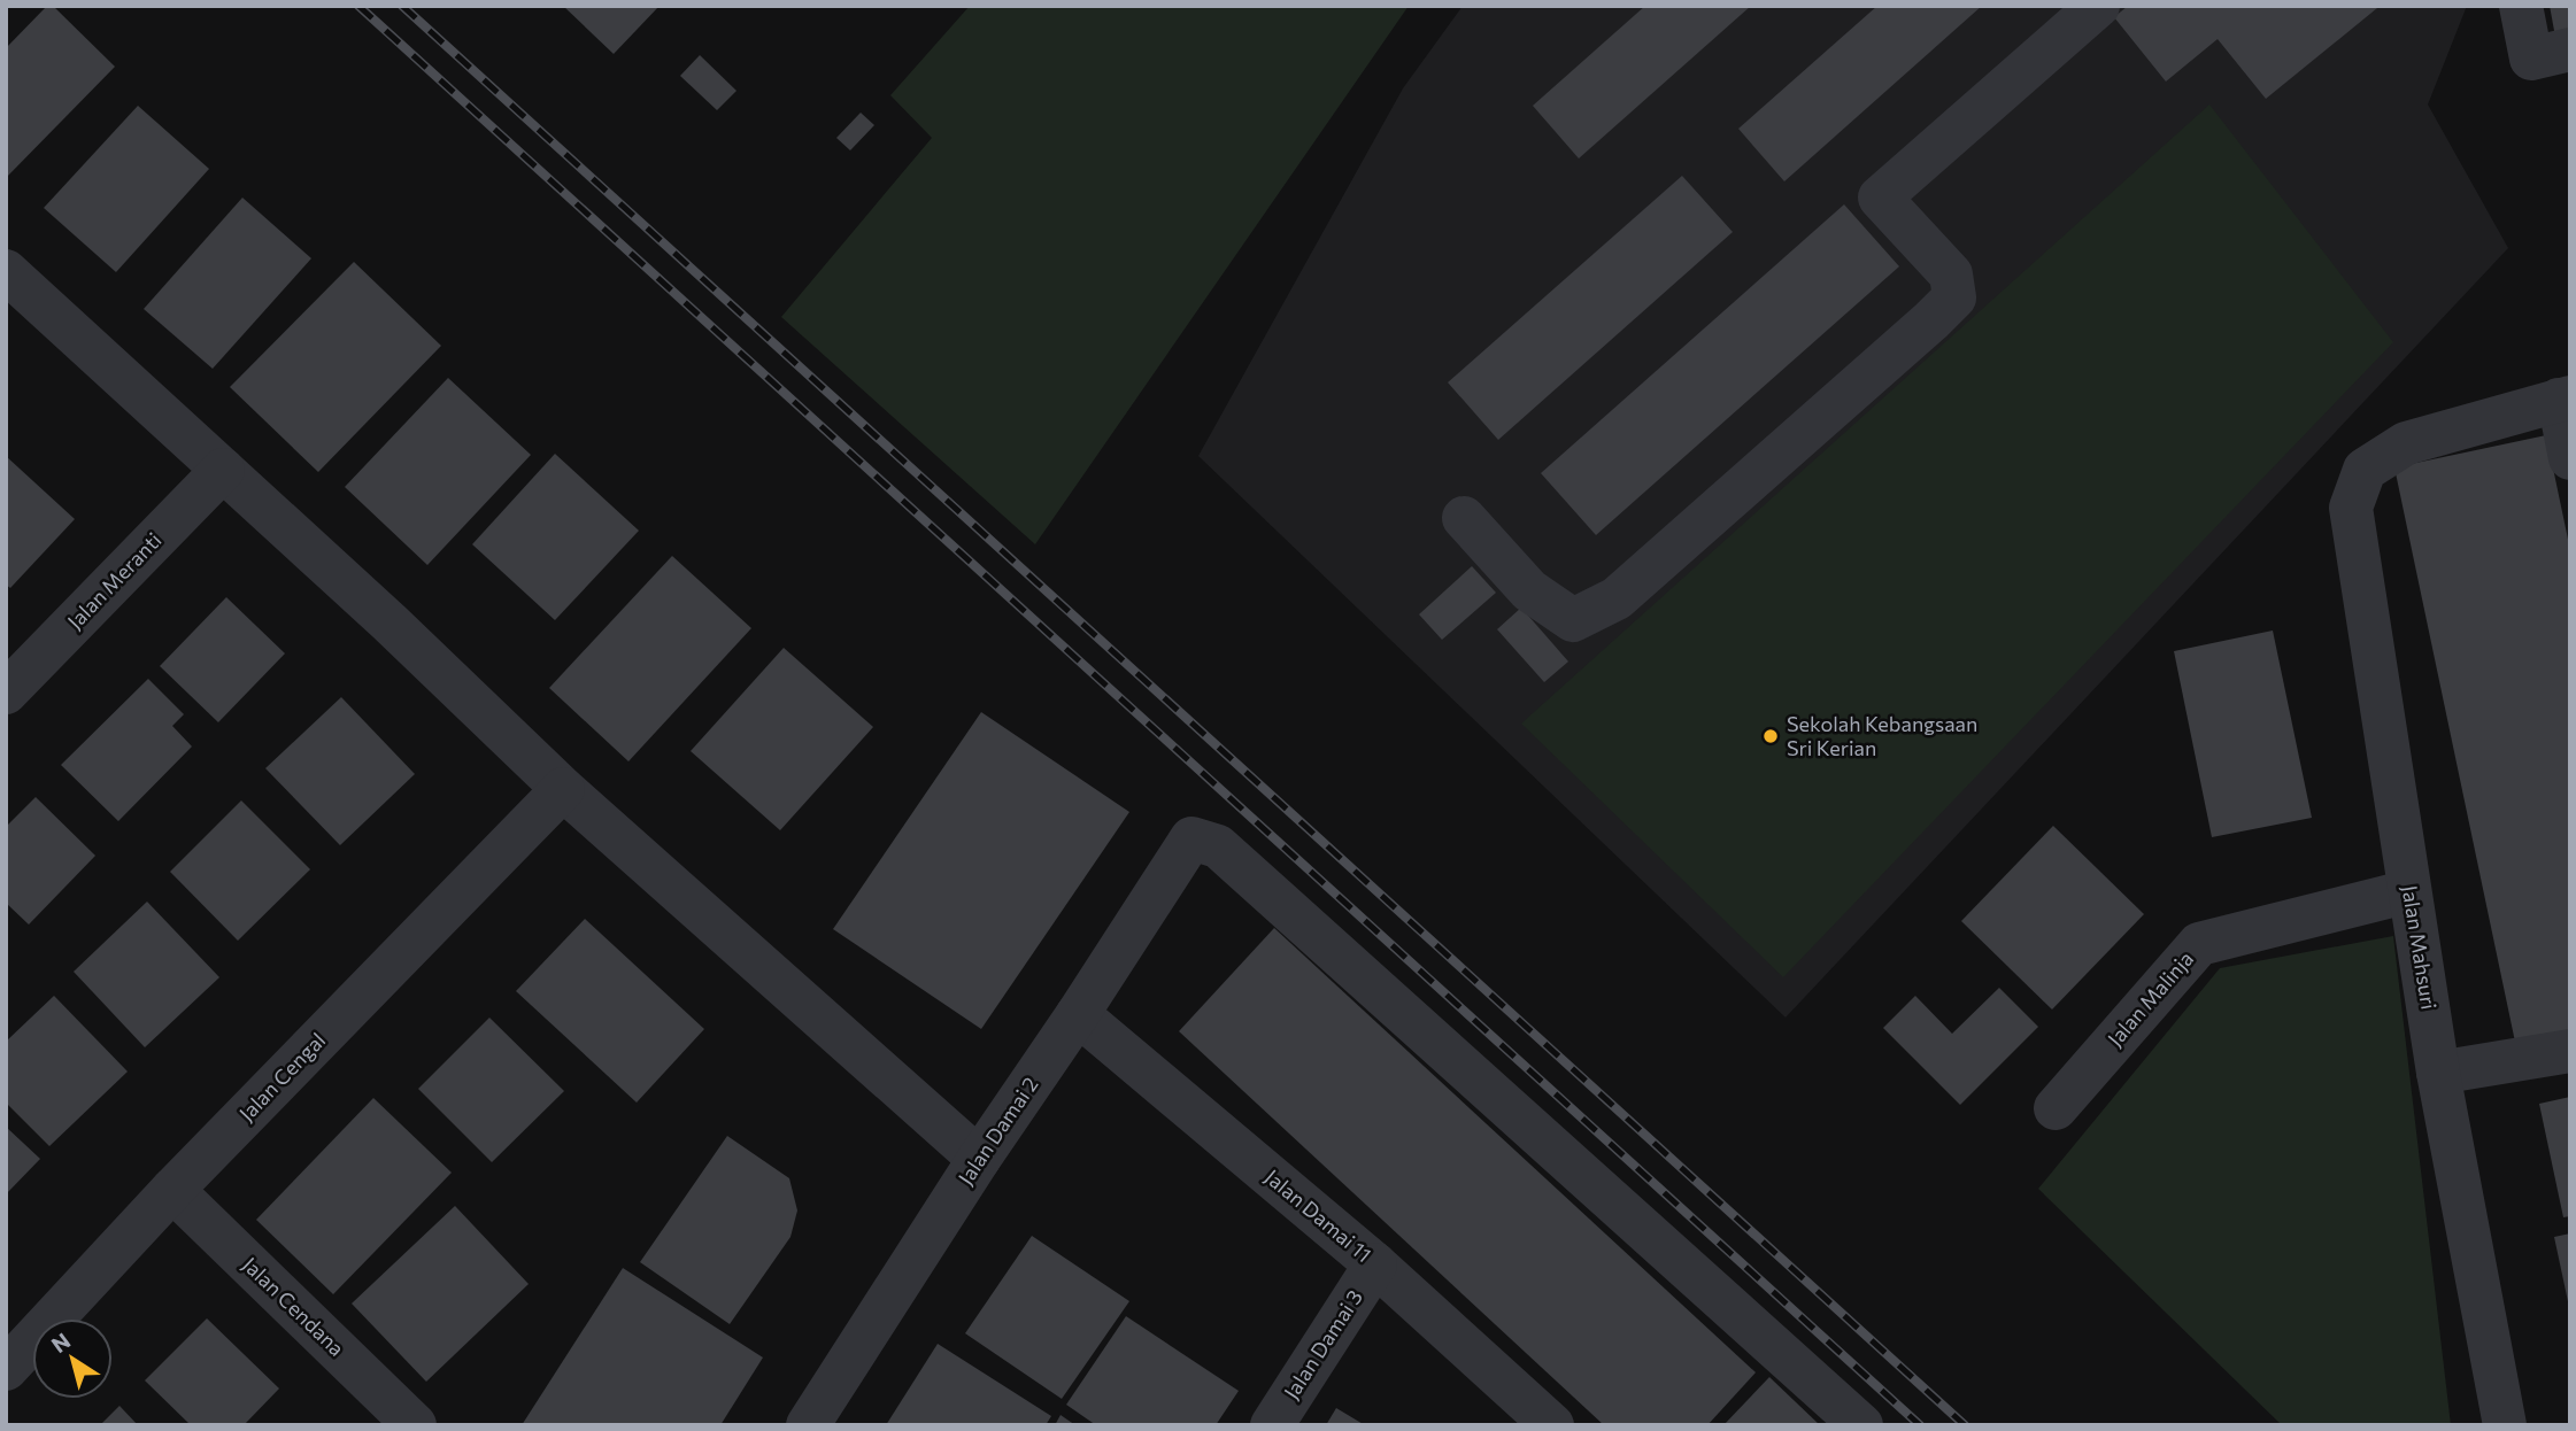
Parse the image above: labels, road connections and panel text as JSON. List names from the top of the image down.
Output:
{
  "streets": {
    "street": [
      "Jalan Meranti",
      "Jalan Mahsuri",
      "Jalan Malinja",
      "Jalan Cengal",
      "Jalan Damai 2",
      "Jalan Damai 11",
      "Jalan Cendana",
      "Jalan Damai 3"
    ]
  },
  "crossings": [
    ["Jalan Mahsuri", "Jalan Malinja"],
    ["Jalan Cengal", "Jalan Cendana"],
    ["Jalan Damai 2", "Jalan Damai 11"],
    ["Jalan Damai 11", "Jalan Damai 3"]
  ],
  "places": ["Sekolah Kebangsaan Sri Kerian"],
  "north": "top left"
}
